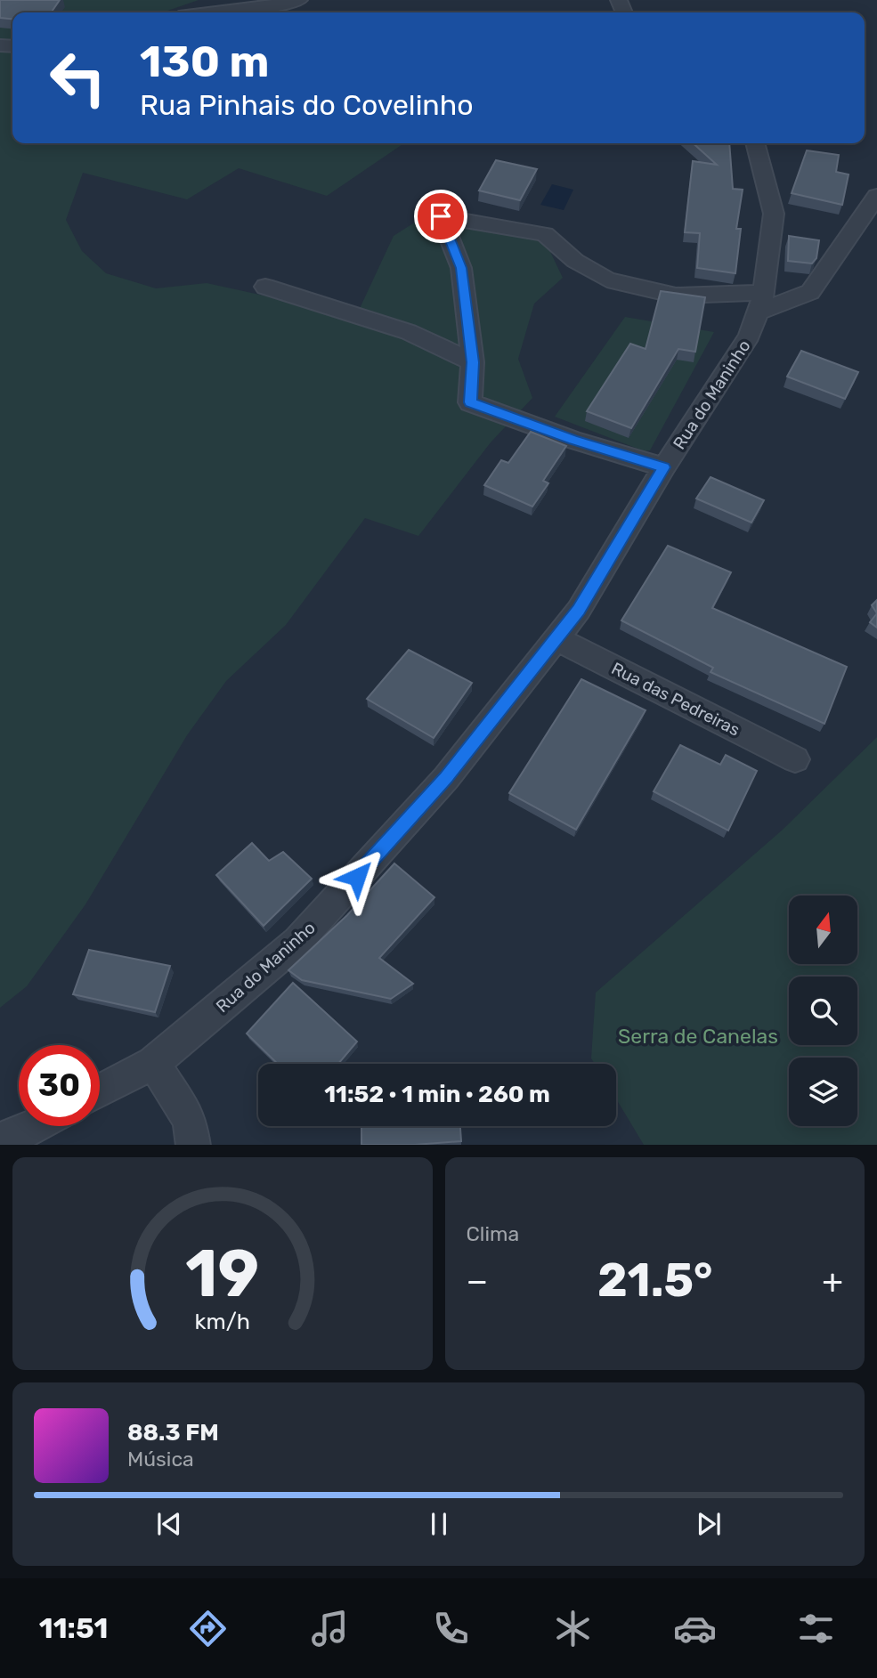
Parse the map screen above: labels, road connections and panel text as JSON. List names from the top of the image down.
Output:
{
  "streets": {
    "street": ["Rua do Maninho", "Rua das Pedreiras"]
  },
  "crossings": [
    ["Rua do Maninho", "Rua das Pedreiras"]
  ],
  "parks": ["Serra de Canelas"],
  "north": "top",
  "page": {
    "turn": ["130 m", "Rua Pinhais do Covelinho"],
    "limit": "30",
    "trip": "11:52 · 1 min · 260 m",
    "tile": "Clima",
    "heat": ["−", "21.5°", "+"],
    "song": ["88.3 FM", "Música"],
    "tabs": "11:51",
    "gauge": ["19", "km/h"]
  }
}
